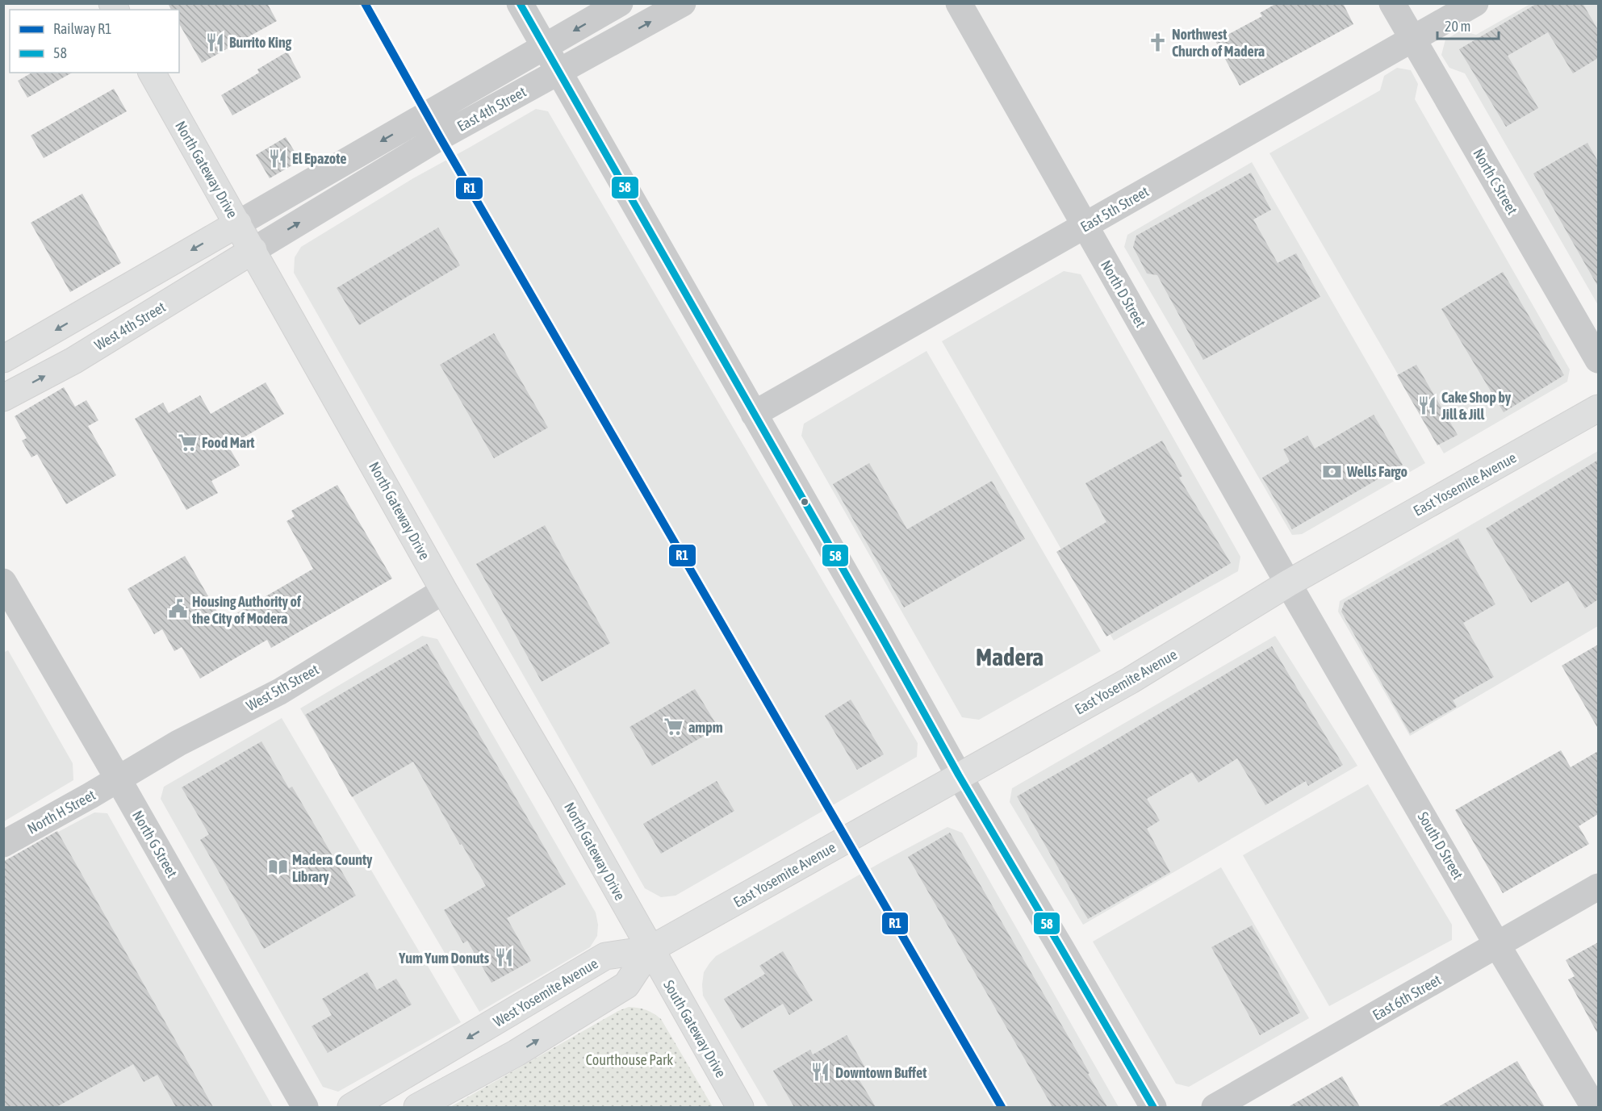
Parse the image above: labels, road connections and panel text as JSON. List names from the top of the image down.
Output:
{
  "streets": {
    "main road": [
      "North Gateway Drive",
      "West 4th Street",
      "East Yosemite Avenue",
      "West Yosemite Avenue",
      "South Gateway Drive"
    ],
    "street": [
      "East 4th Street",
      "North C Street",
      "East 5th Street",
      "North D Street",
      "West 5th Street",
      "North H Street",
      "North G Street",
      "South D Street",
      "East 6th Street"
    ]
  },
  "crossings": [
    ["East 4th Street", "North Gateway Drive"],
    ["East 4th Street", "West 4th Street"],
    ["North Gateway Drive", "West 4th Street"],
    ["North Gateway Drive", "East Yosemite Avenue"],
    ["North Gateway Drive", "West 5th Street"],
    ["North Gateway Drive", "West Yosemite Avenue"],
    ["North Gateway Drive", "South Gateway Drive"],
    ["North C Street", "East 5th Street"],
    ["East 5th Street", "North D Street"],
    ["North D Street", "East Yosemite Avenue"],
    ["North D Street", "South D Street"],
    ["East Yosemite Avenue", "South D Street"],
    ["East Yosemite Avenue", "West Yosemite Avenue"],
    ["East Yosemite Avenue", "South Gateway Drive"],
    ["West 5th Street", "North H Street"],
    ["West 5th Street", "North G Street"],
    ["North H Street", "North G Street"],
    ["South D Street", "East 6th Street"],
    ["West Yosemite Avenue", "South Gateway Drive"]
  ],
  "districts": ["Madera"],
  "parks": ["Courthouse Park"],
  "places": {
    "restaurant": [
      "Burrito King",
      "El Epazote",
      "Cake Shop by Jill & Jill",
      "Yum Yum Donuts",
      "Downtown Buffet"
    ],
    "church": ["Northwest Church of Madera"],
    "supermarket": ["Food Mart", "ampm"],
    "bank": ["Wells Fargo"],
    "public building": ["Housing Authority of the City of Modera"],
    "library": ["Madera County Library"]
  },
  "lines": ["rail line R1", "transit line 58"],
  "legend": ["Railway R1", "58"],
  "scale_bar": "20 m"
}
